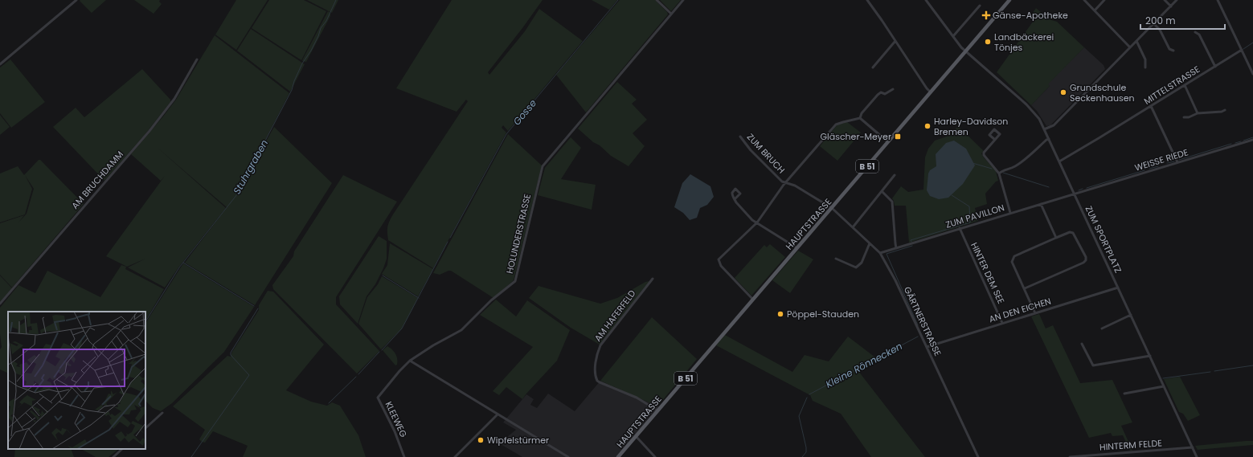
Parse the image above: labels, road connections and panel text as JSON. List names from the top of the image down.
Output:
{
  "streets": {
    "main road": ["B 51", "HAUPTSTRASSE"],
    "street": [
      "MITTELSTRASSE",
      "ZUM BRUCH",
      "WEISSE RIEDE",
      "AM BRUCHDAMM",
      "ZUM PAVILLON",
      "HOLUNDERSTRASSE",
      "ZUM SPORTPLATZ",
      "HINTER DEM SEE",
      "AN DEN EICHEN",
      "AM HAFERFELD",
      "GÄRTNERSTRASSE",
      "KLEEWEG",
      "HINTERM FELDE"
    ]
  },
  "crossings": [
    ["MITTELSTRASSE", "ZUM SPORTPLATZ"],
    ["ZUM BRUCH", "HAUPTSTRASSE"],
    ["ZUM BRUCH", "GÄRTNERSTRASSE"],
    ["WEISSE RIEDE", "ZUM PAVILLON"],
    ["WEISSE RIEDE", "ZUM SPORTPLATZ"],
    ["ZUM PAVILLON", "ZUM SPORTPLATZ"],
    ["ZUM PAVILLON", "HINTER DEM SEE"],
    ["ZUM PAVILLON", "GÄRTNERSTRASSE"],
    ["HAUPTSTRASSE", "ZUM SPORTPLATZ"],
    ["HAUPTSTRASSE", "AM HAFERFELD"],
    ["HAUPTSTRASSE", "GÄRTNERSTRASSE"],
    ["HOLUNDERSTRASSE", "KLEEWEG"],
    ["ZUM SPORTPLATZ", "AN DEN EICHEN"],
    ["ZUM SPORTPLATZ", "HINTERM FELDE"],
    ["HINTER DEM SEE", "AN DEN EICHEN"],
    ["AN DEN EICHEN", "GÄRTNERSTRASSE"]
  ],
  "water": ["Gosse", "Stuhrgraben", "Kleine Rönnecken"],
  "places": {
    "health": ["Gänse-Apotheke"],
    "other": [
      "Landbäckerei Tönjes",
      "Grundschule Seckenhausen",
      "Harley-Davidson Bremen",
      "Pöppel-Stauden",
      "Wipfelstürmer"
    ],
    "transit": ["Gläscher-Meyer"]
  },
  "scale_bar": "200 m"
}
